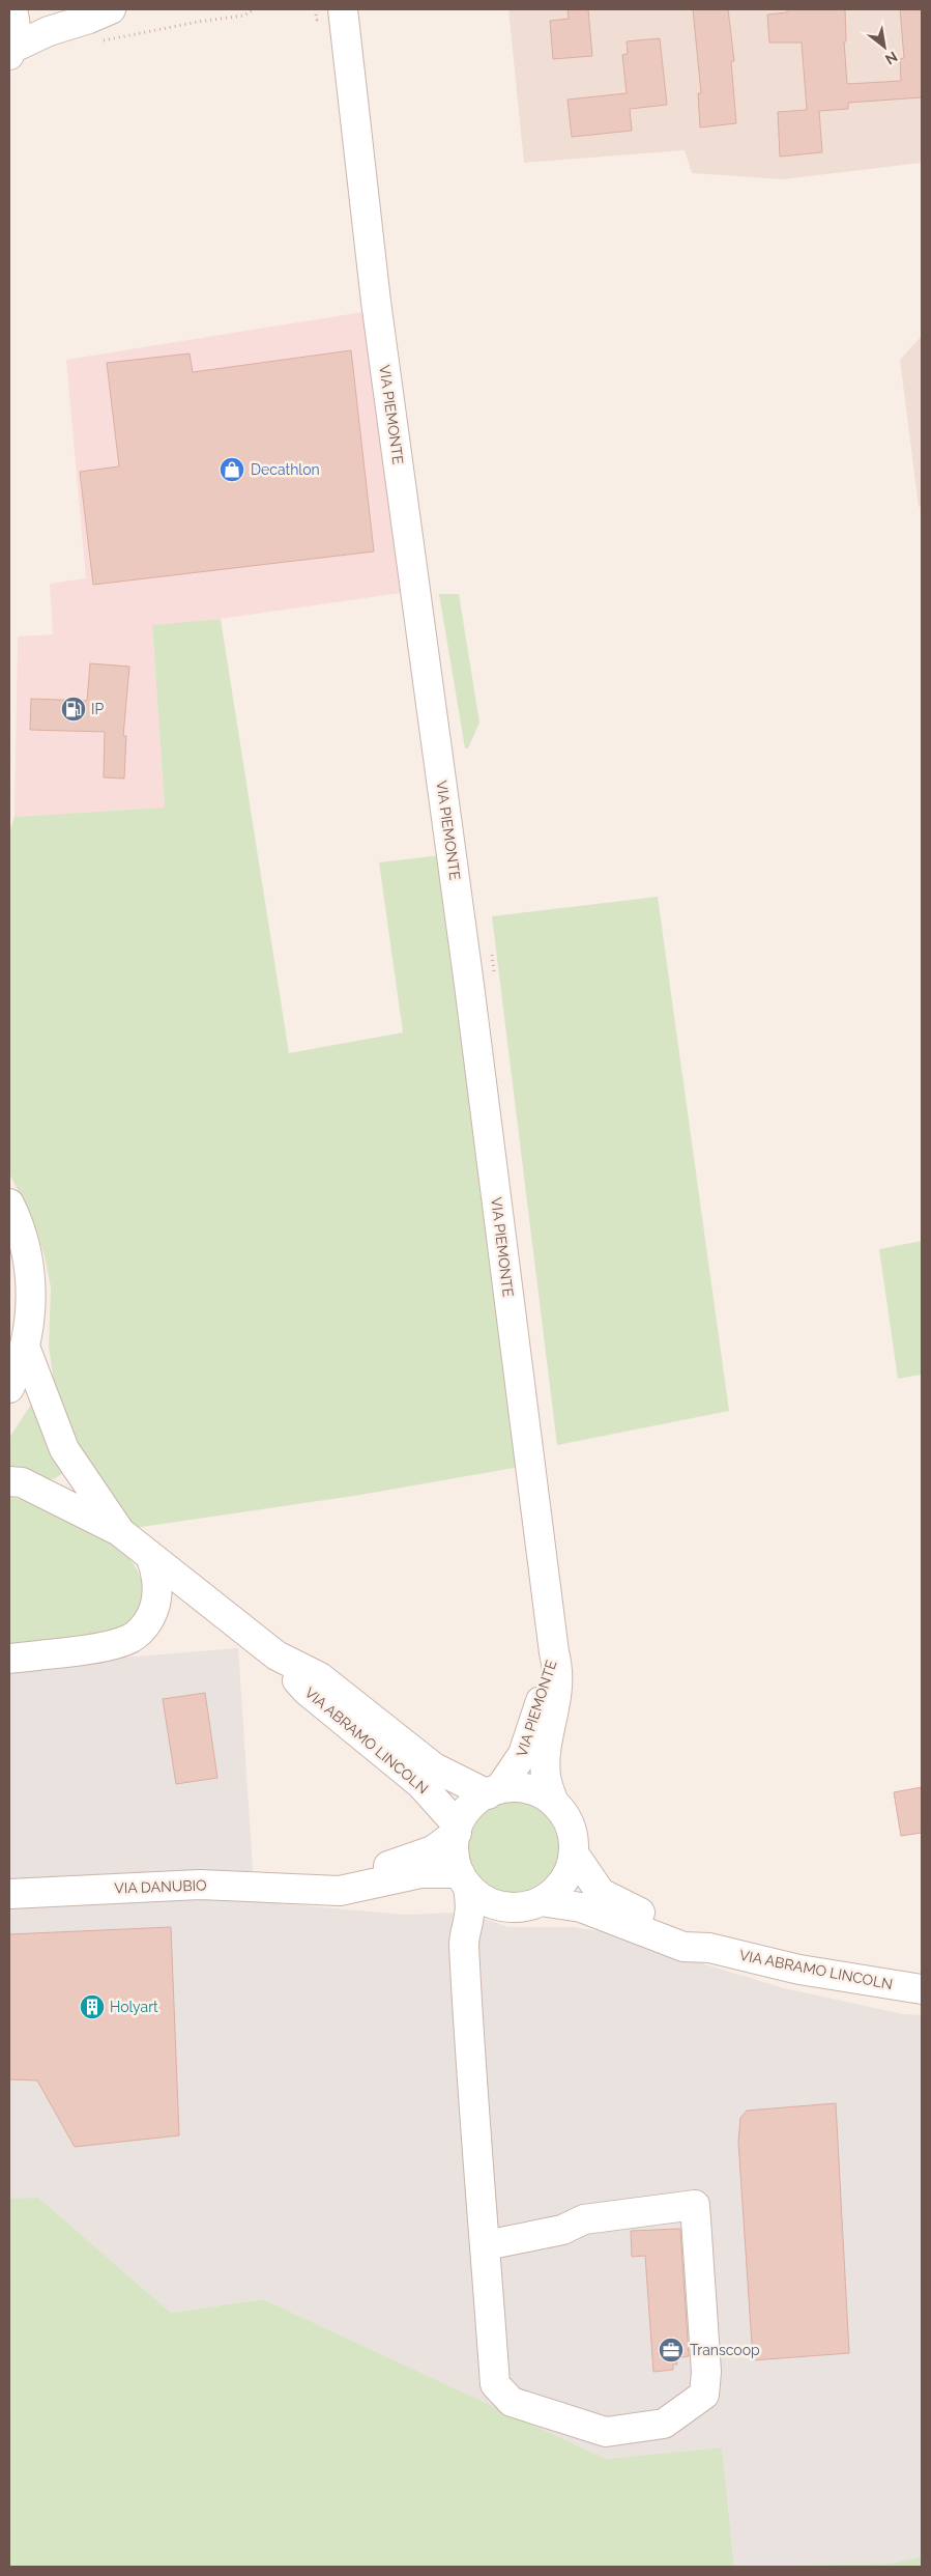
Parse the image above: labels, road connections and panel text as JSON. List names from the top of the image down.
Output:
{
  "streets": {
    "street": ["VIA PIEMONTE", "VIA ABRAMO LINCOLN", "VIA DANUBIO"]
  },
  "crossings": [
    ["VIA PIEMONTE", "VIA ABRAMO LINCOLN"],
    ["VIA PIEMONTE", "VIA DANUBIO"],
    ["VIA ABRAMO LINCOLN", "VIA DANUBIO"]
  ],
  "places": {
    "shop": ["Decathlon"],
    "fuel station": ["IP"],
    "building": ["Holyart"],
    "office": ["Transcoop"]
  },
  "north": "bottom right"
}
